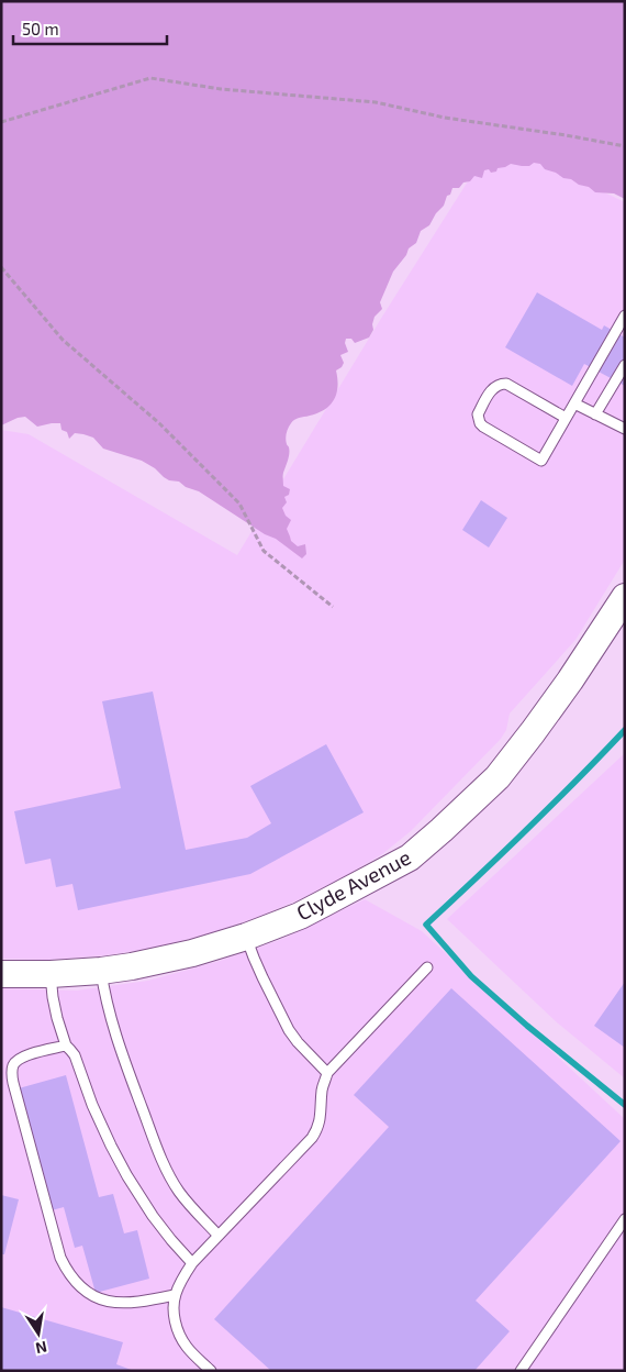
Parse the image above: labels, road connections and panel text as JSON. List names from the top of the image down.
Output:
{
  "streets": {
    "street": ["Clyde Avenue"]
  },
  "scale_bar": "50 m",
  "north": "bottom"
}
